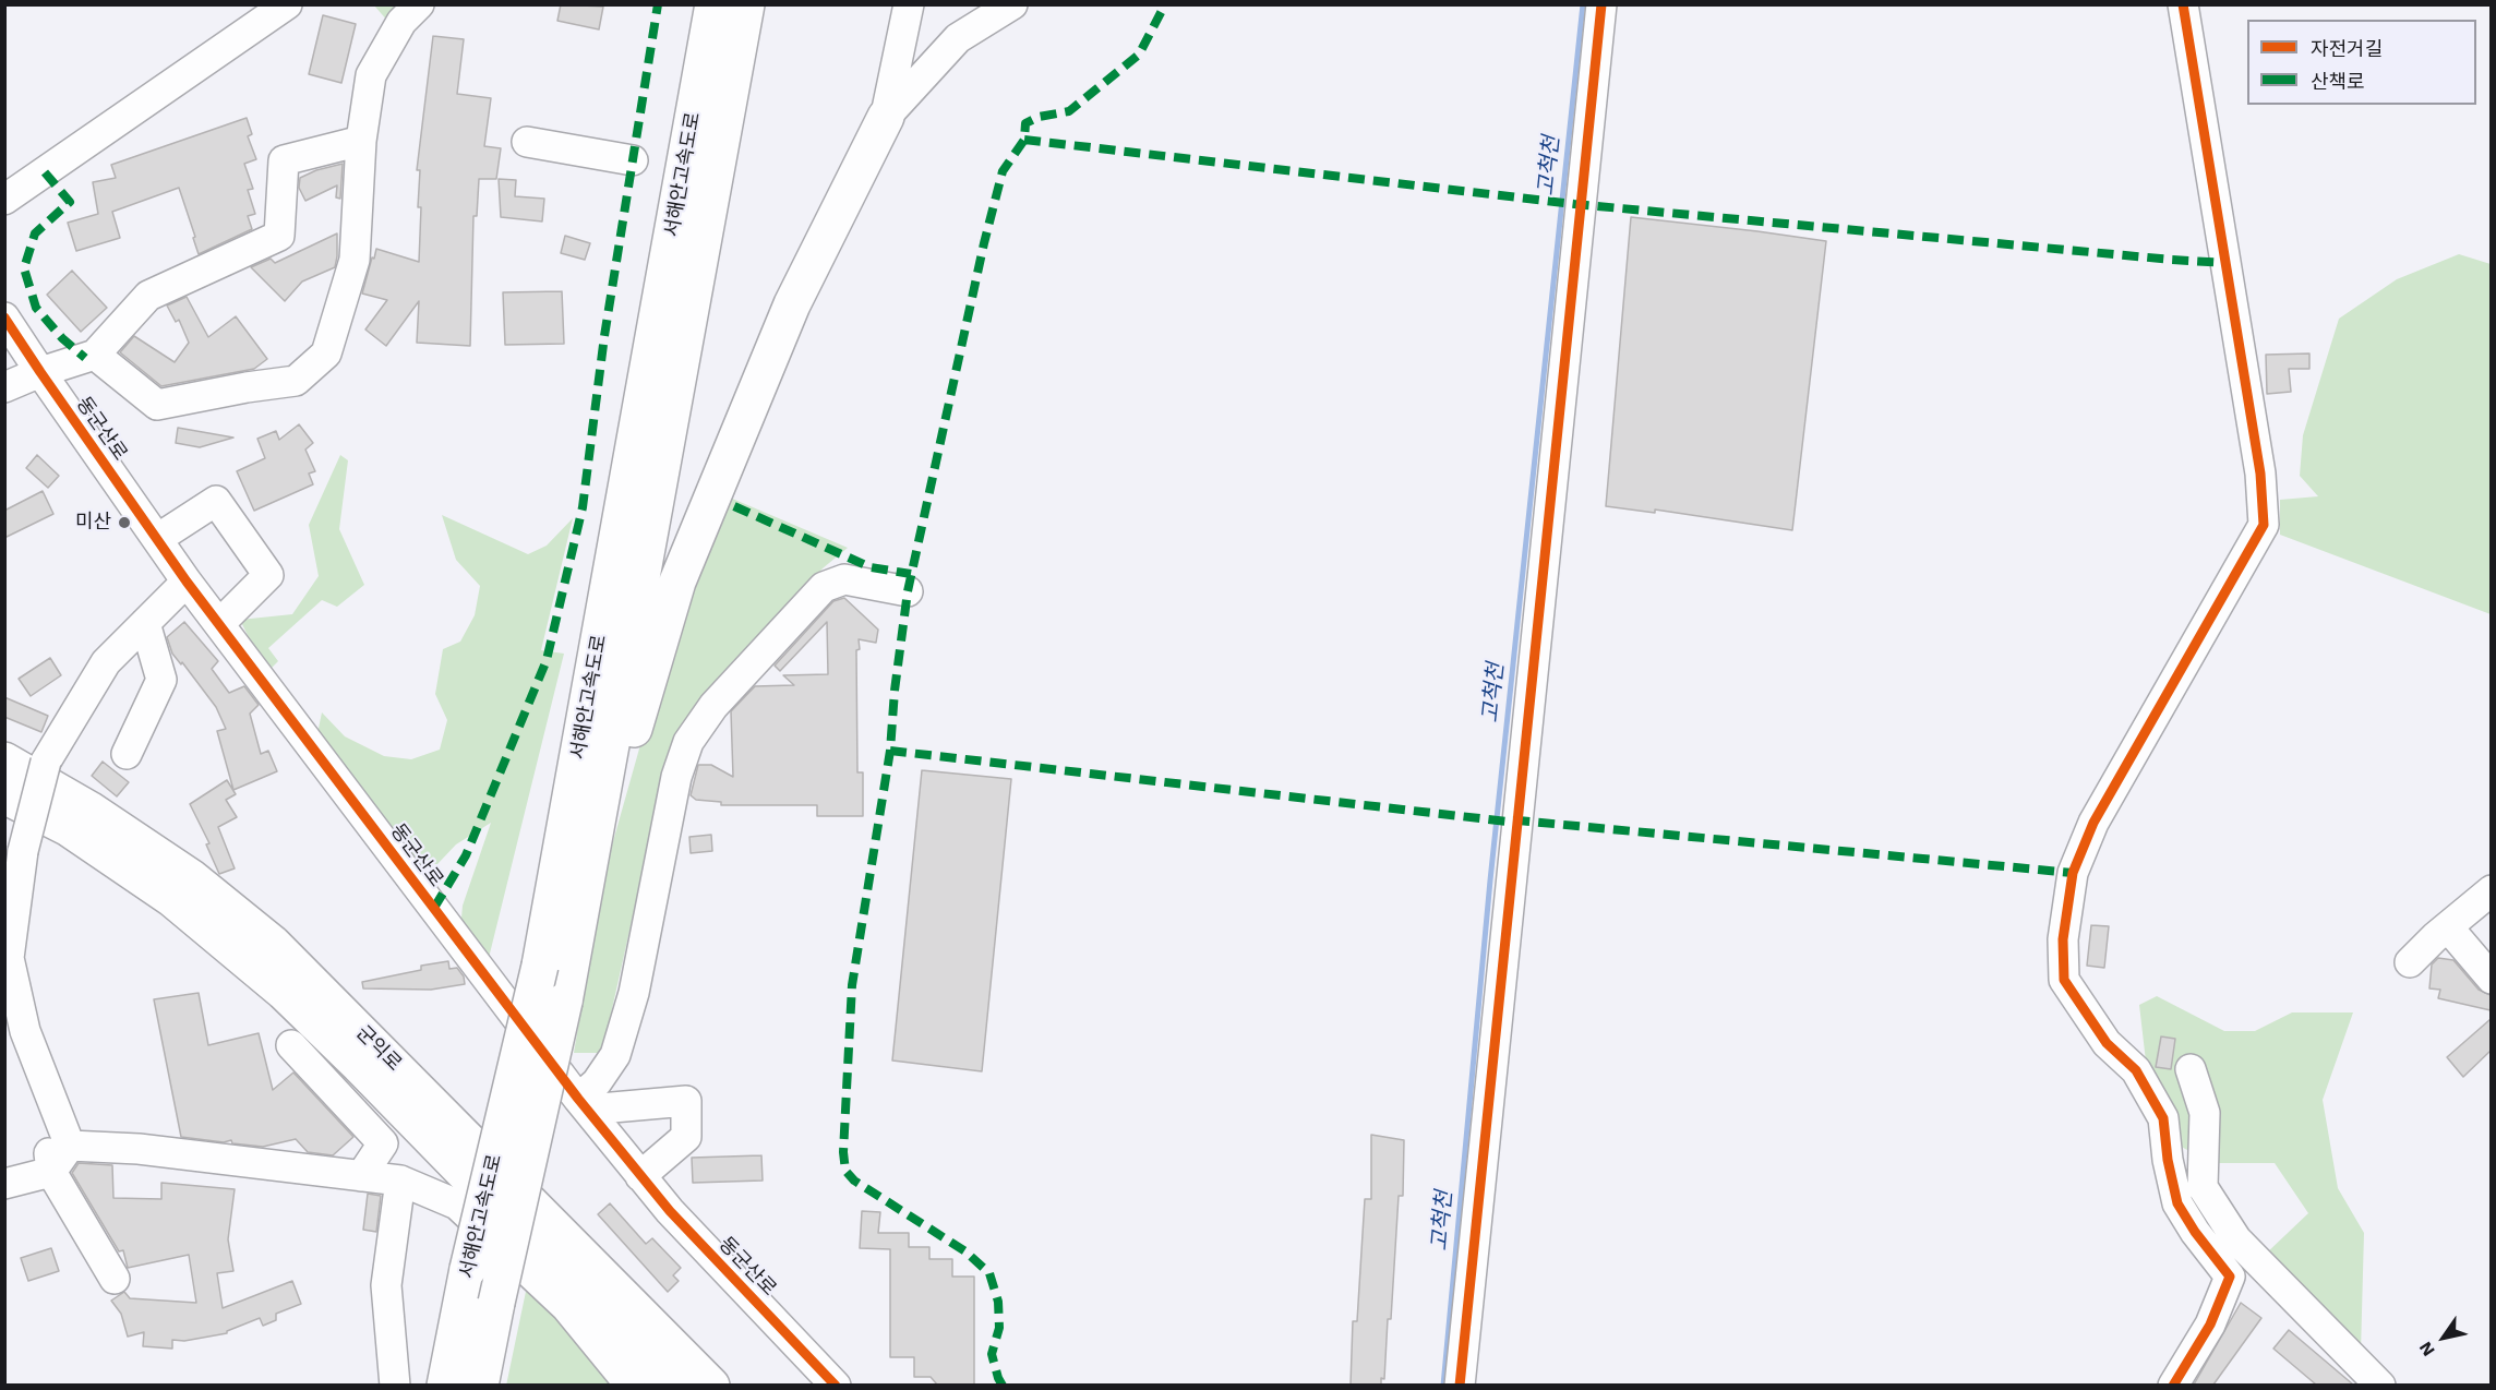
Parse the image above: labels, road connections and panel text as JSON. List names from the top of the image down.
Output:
{
  "streets": {
    "highway": ["서해안고속도로", "군익로"],
    "street": ["동군산로"]
  },
  "water": ["고척천"],
  "places": ["미산"],
  "legend": ["자전거길", "산책로"],
  "north": "bottom left"
}
